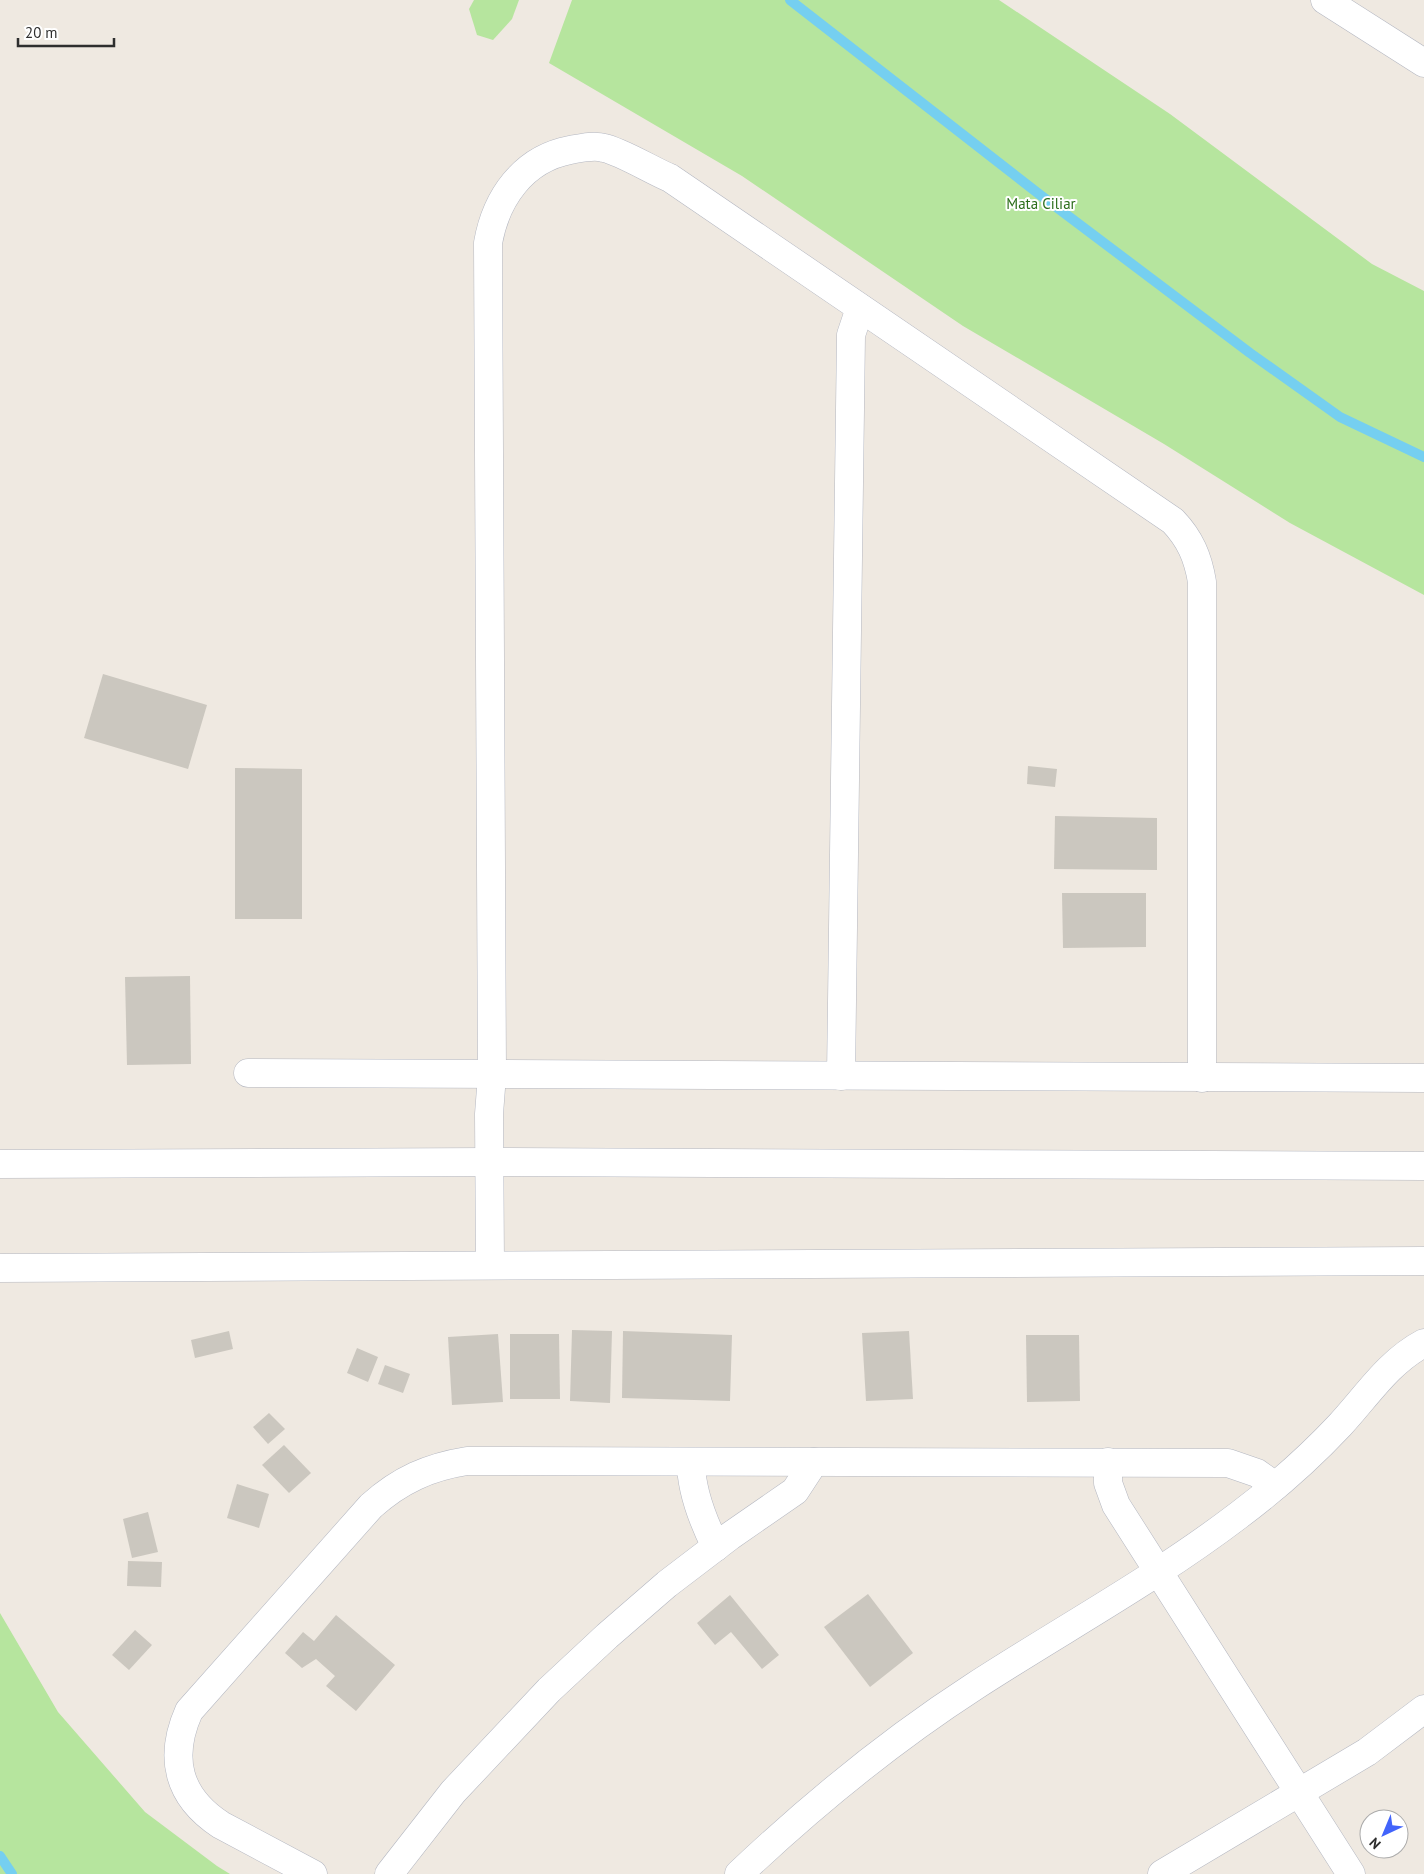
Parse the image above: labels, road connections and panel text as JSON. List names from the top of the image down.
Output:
{
  "parks": ["Mata Ciliar"],
  "scale_bar": "20 m",
  "north": "bottom left"
}
